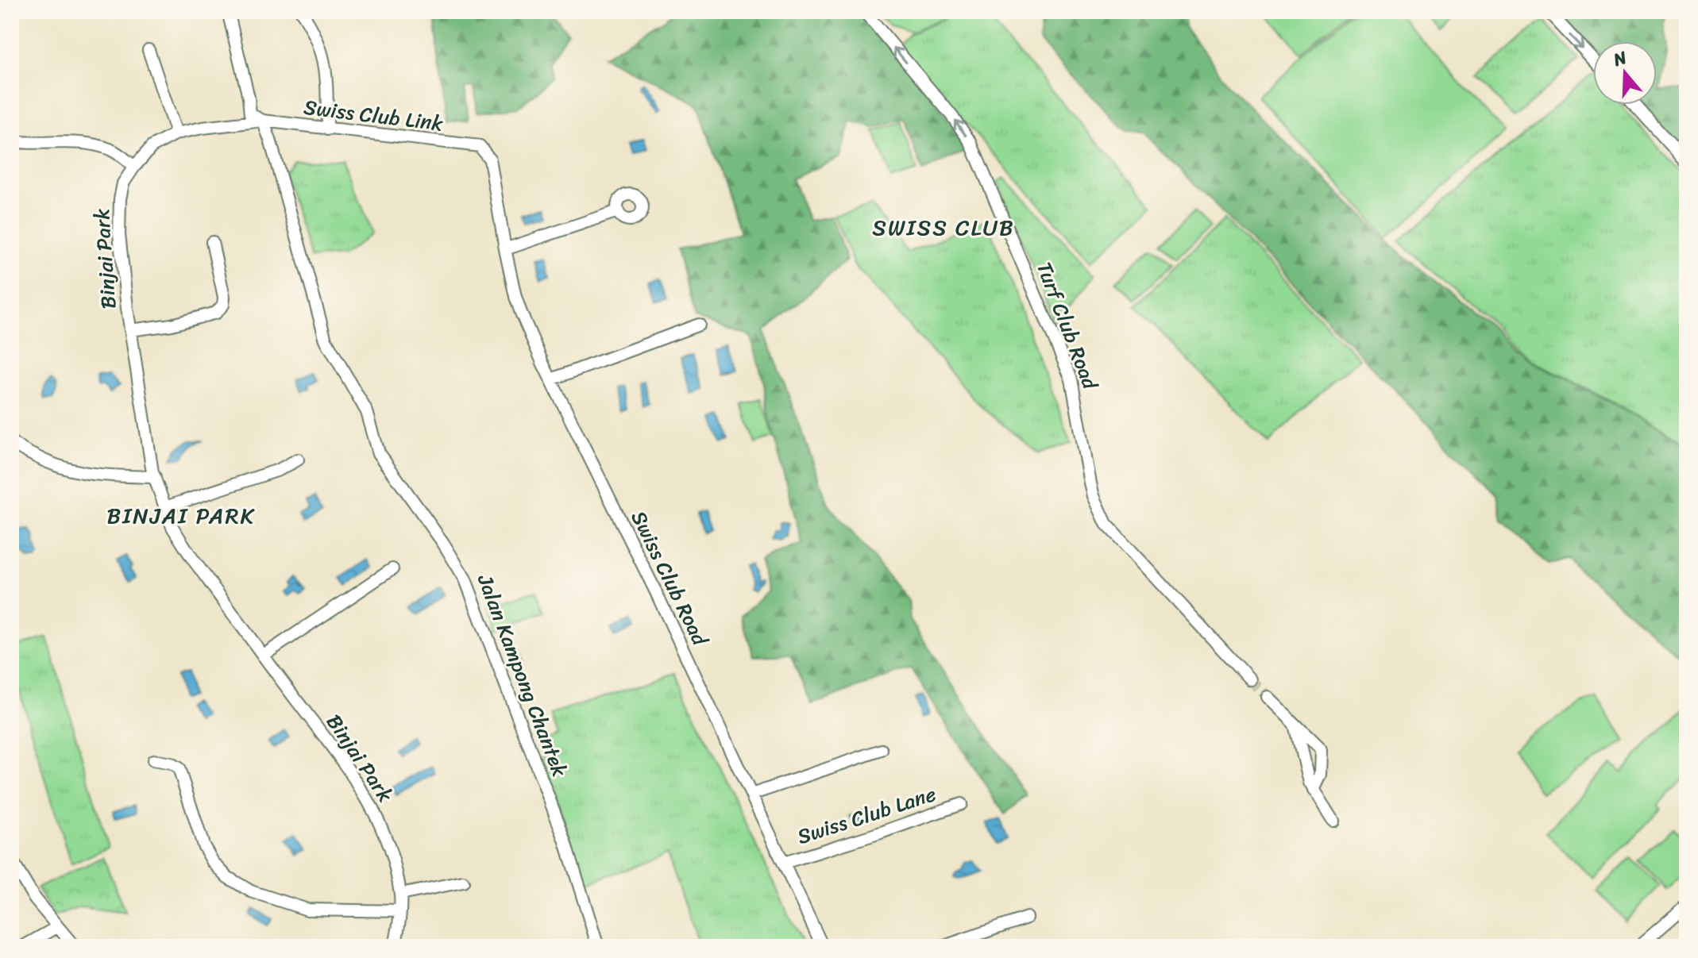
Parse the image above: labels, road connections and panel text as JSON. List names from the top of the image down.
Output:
{
  "streets": {
    "street": [
      "Swiss Club Link",
      "Binjai Park",
      "Turf Club Road",
      "Swiss Club Road",
      "Jalan Kampong Chantek",
      "Swiss Club Lane"
    ]
  },
  "crossings": [
    ["Swiss Club Link", "Binjai Park"],
    ["Swiss Club Link", "Swiss Club Road"],
    ["Swiss Club Link", "Jalan Kampong Chantek"],
    ["Binjai Park", "Jalan Kampong Chantek"],
    ["Swiss Club Road", "Swiss Club Lane"]
  ],
  "one_way": ["Turf Club Road"],
  "districts": ["SWISS CLUB", "BINJAI PARK"],
  "north": "top"
}
